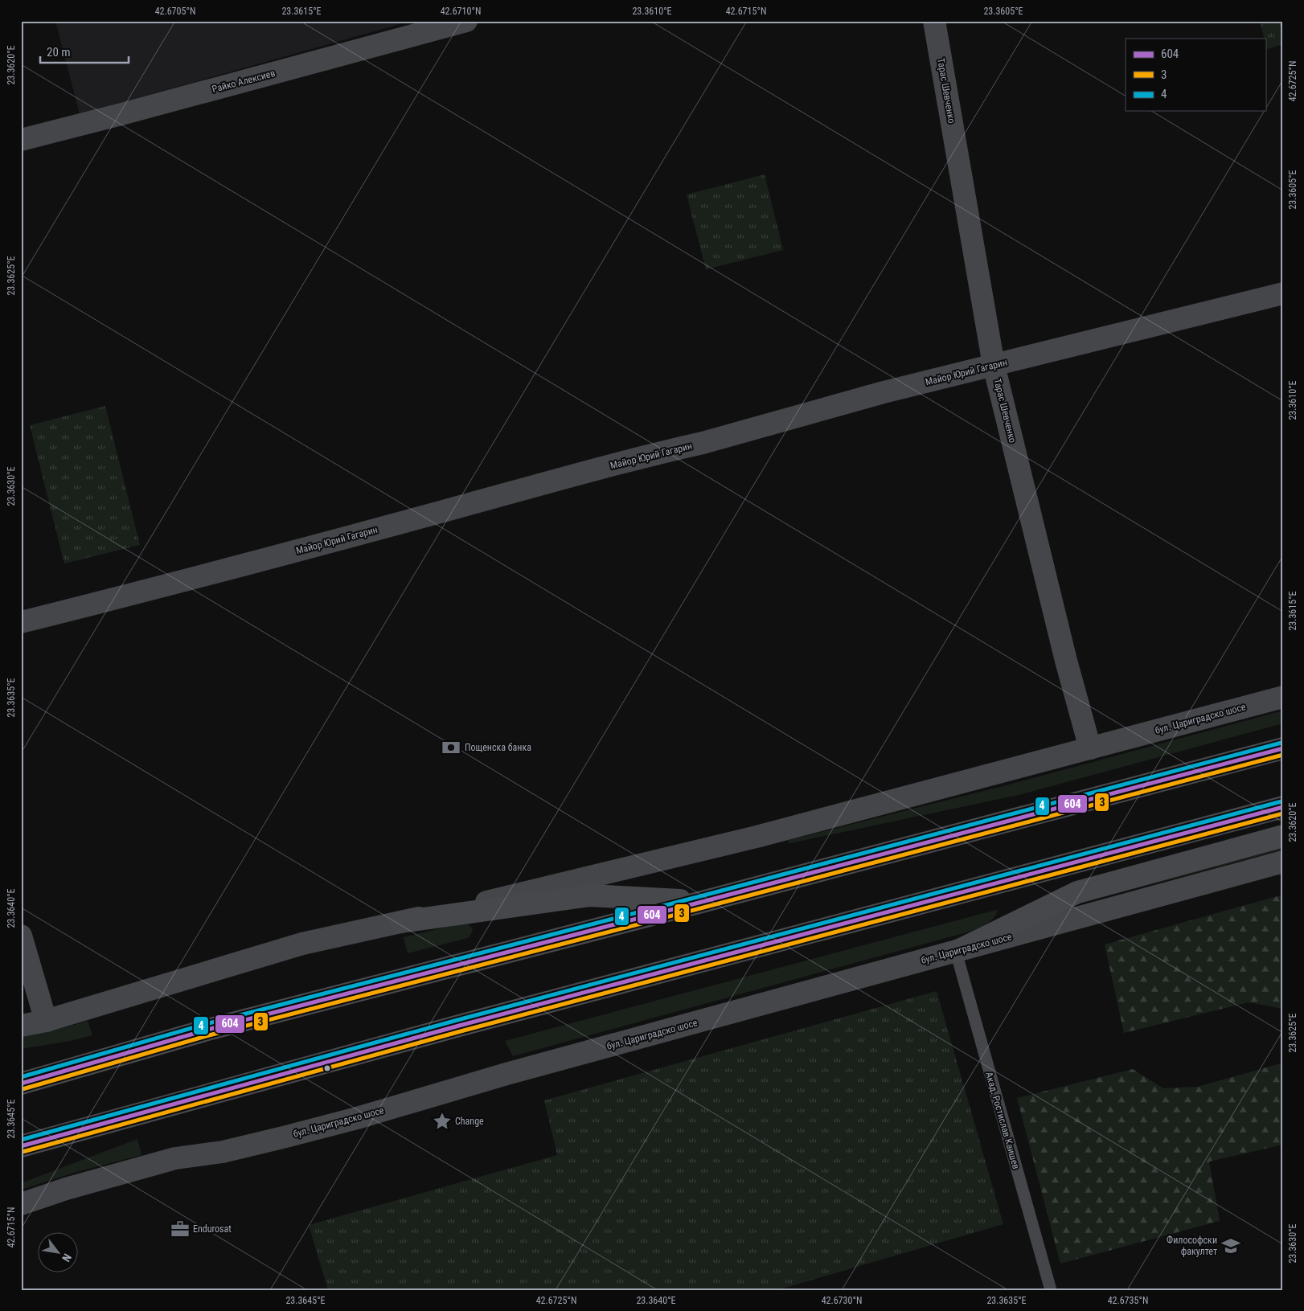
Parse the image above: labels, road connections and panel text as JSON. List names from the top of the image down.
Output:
{
  "streets": {
    "street": [
      "Райко Алексиев",
      "Тарас Шевченко",
      "Майор Юрий Гагарин",
      "бул. Цариградско шосе"
    ],
    "lane": ["Акад. Ростислав Каишев"]
  },
  "crossings": [
    ["Тарас Шевченко", "Майор Юрий Гагарин"],
    ["Тарас Шевченко", "бул. Цариградско шосе"],
    ["бул. Цариградско шосе", "Акад. Ростислав Каишев"]
  ],
  "places": {
    "bank": ["Пощенска банка"],
    "place": ["Change"],
    "office": ["Endurosat"],
    "school or university": ["Философски факултет"]
  },
  "lines": ["transit line 4", "transit line 604", "transit line 3"],
  "legend": ["604", "3", "4"],
  "scale_bar": "20 m",
  "north": "bottom right",
  "coordinates": [
    "42.6705°N",
    "23.3615°E",
    "42.6710°N",
    "23.3610°E",
    "42.6715°N",
    "23.3605°E",
    "23.3620°E",
    "42.6725°N",
    "23.3625°E",
    "23.3630°E",
    "23.3635°E",
    "23.3640°E",
    "23.3645°E",
    "42.6730°N",
    "42.6735°N"
  ]
}
